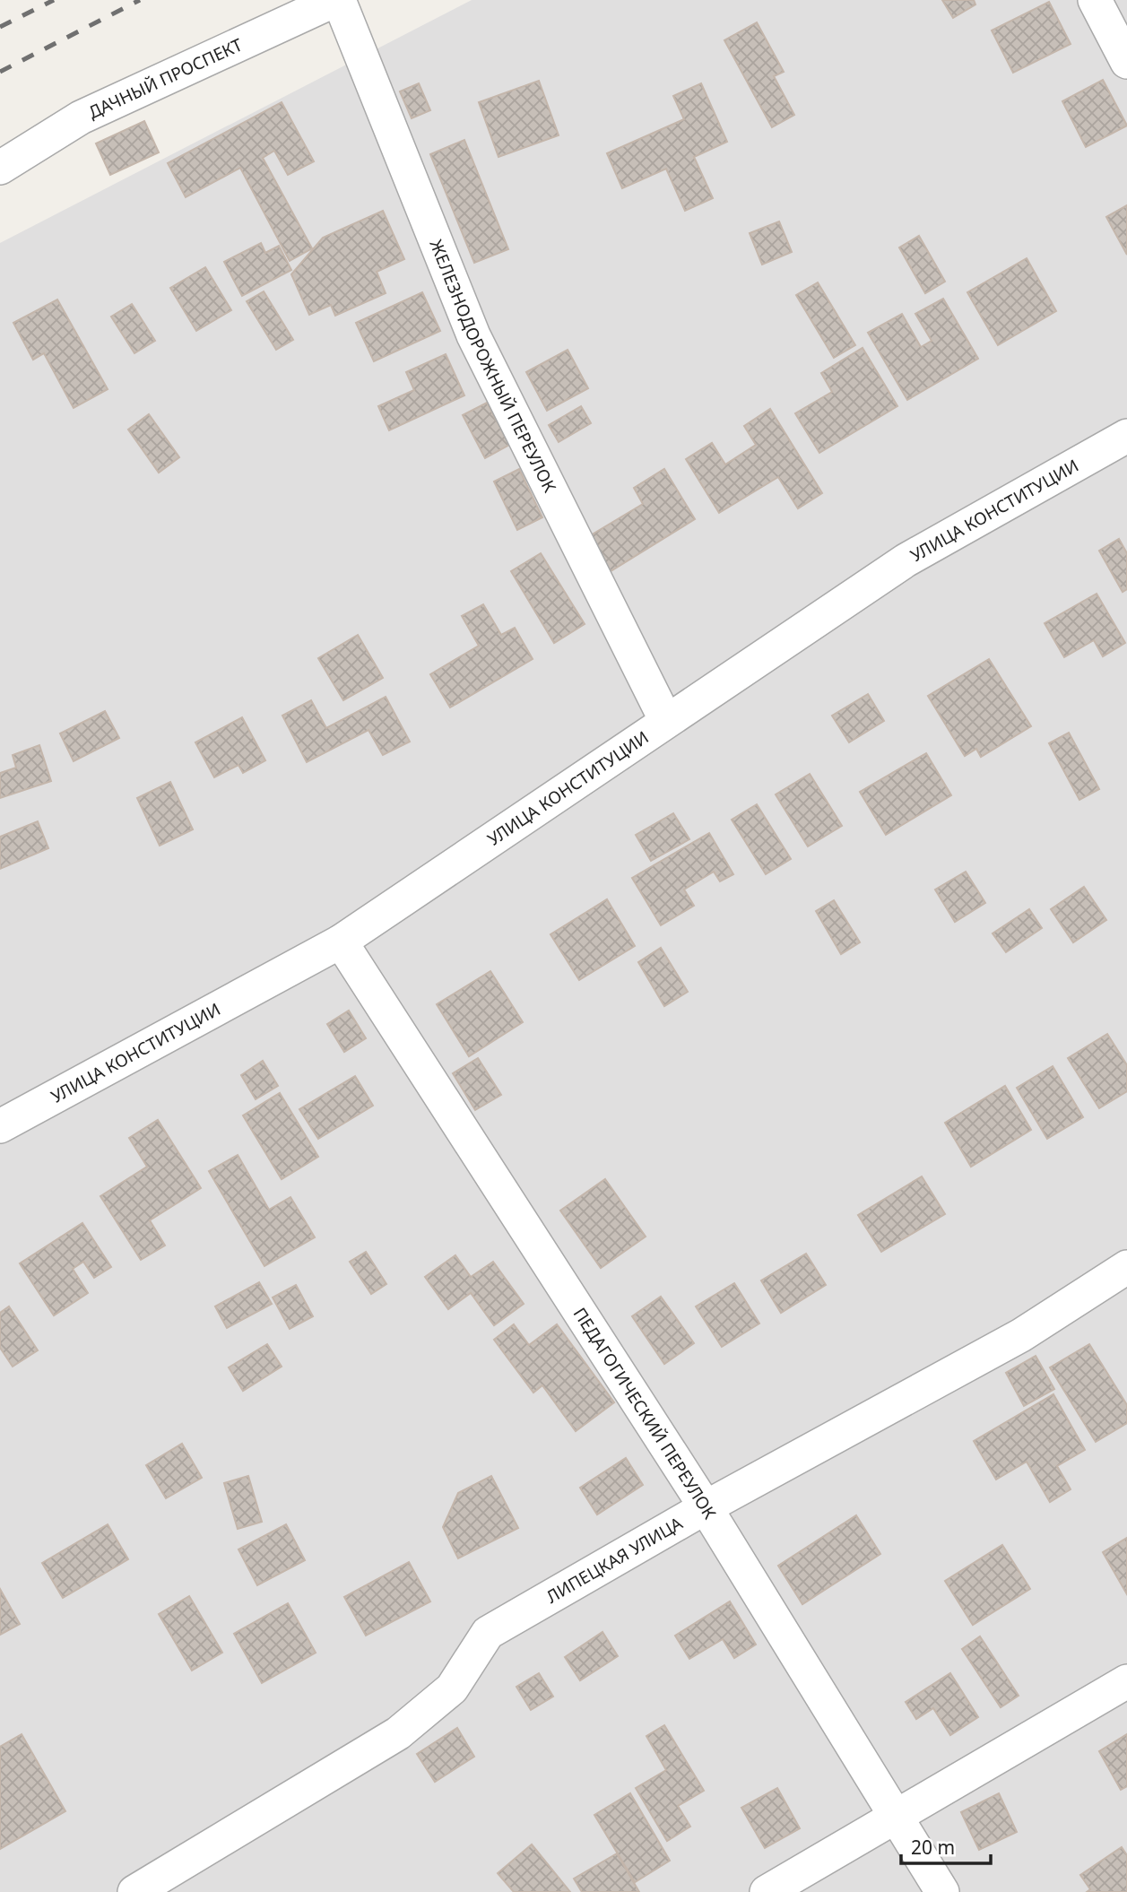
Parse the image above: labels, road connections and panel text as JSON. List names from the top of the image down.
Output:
{
  "streets": {
    "street": [
      "ДАЧНЫЙ ПРОСПЕКТ",
      "ЖЕЛЕЗНОДОРОЖНЫЙ ПЕРЕУЛОК",
      "УЛИЦА КОНСТИТУЦИИ",
      "ПЕДАГОГИЧЕСКИЙ ПЕРЕУЛОК",
      "ЛИПЕЦКАЯ УЛИЦА"
    ]
  },
  "crossings": [
    ["ДАЧНЫЙ ПРОСПЕКТ", "ЖЕЛЕЗНОДОРОЖНЫЙ ПЕРЕУЛОК"],
    ["ЖЕЛЕЗНОДОРОЖНЫЙ ПЕРЕУЛОК", "УЛИЦА КОНСТИТУЦИИ"],
    ["УЛИЦА КОНСТИТУЦИИ", "ПЕДАГОГИЧЕСКИЙ ПЕРЕУЛОК"],
    ["ПЕДАГОГИЧЕСКИЙ ПЕРЕУЛОК", "ЛИПЕЦКАЯ УЛИЦА"]
  ],
  "scale_bar": "20 m"
}
